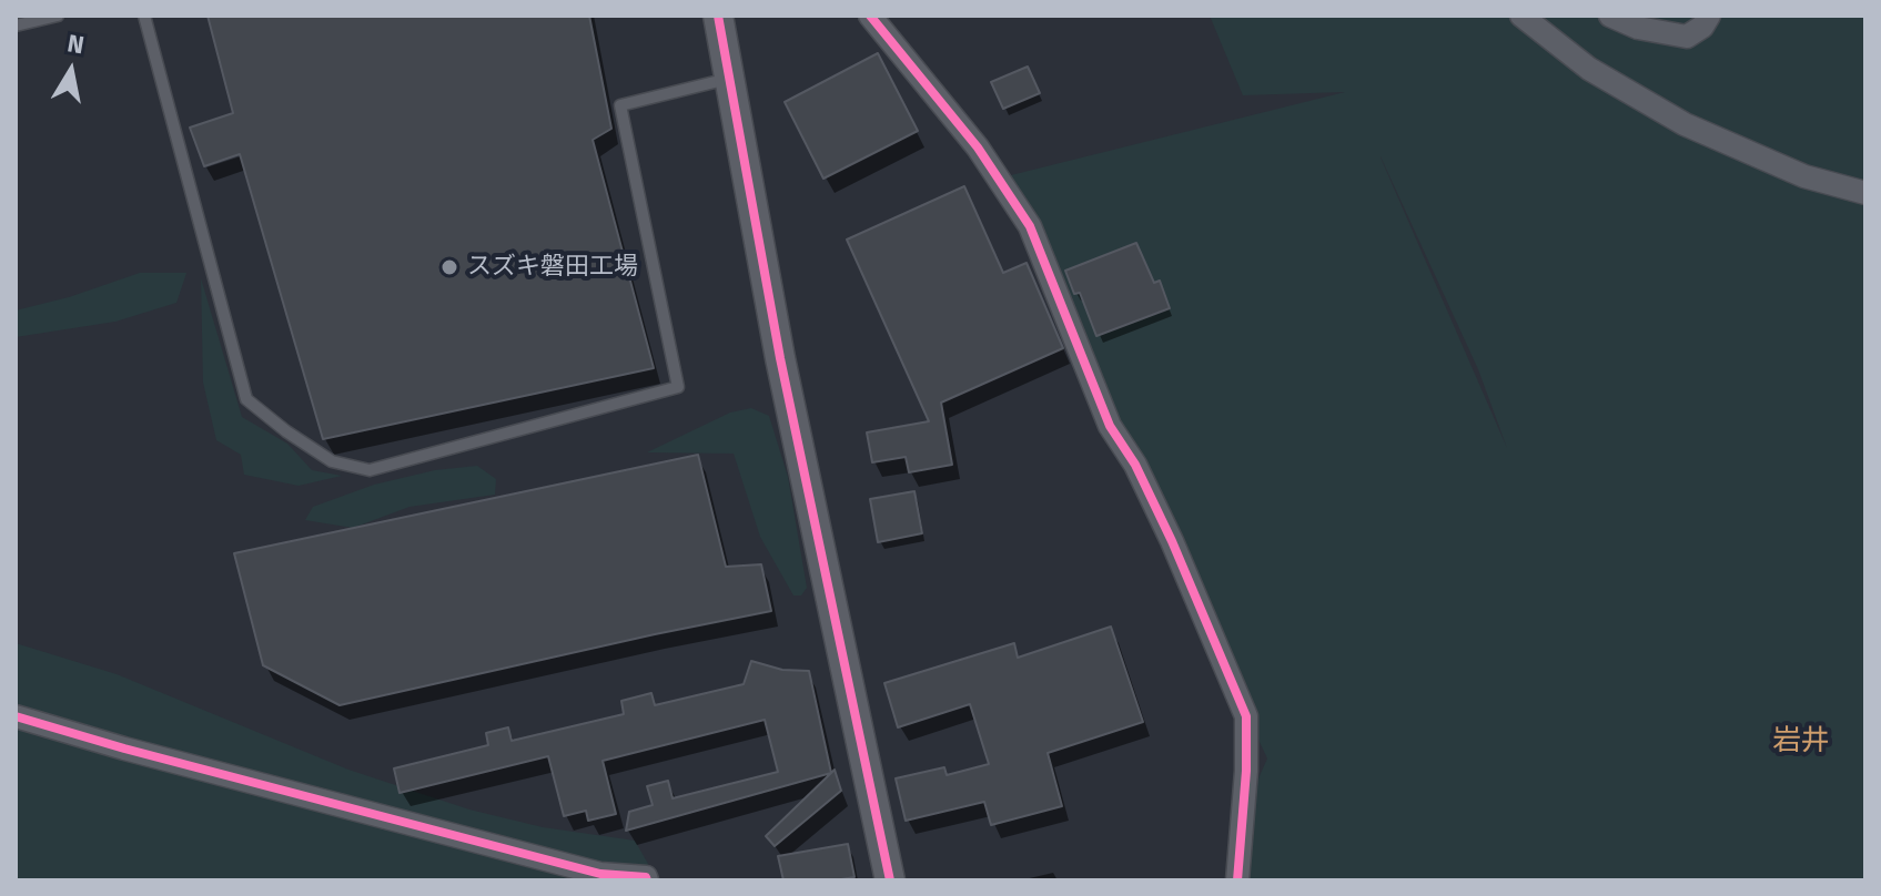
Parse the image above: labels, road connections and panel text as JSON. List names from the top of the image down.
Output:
{
  "districts": ["岩井"],
  "places": ["スズキ磐田工場"],
  "north": "top"
}
